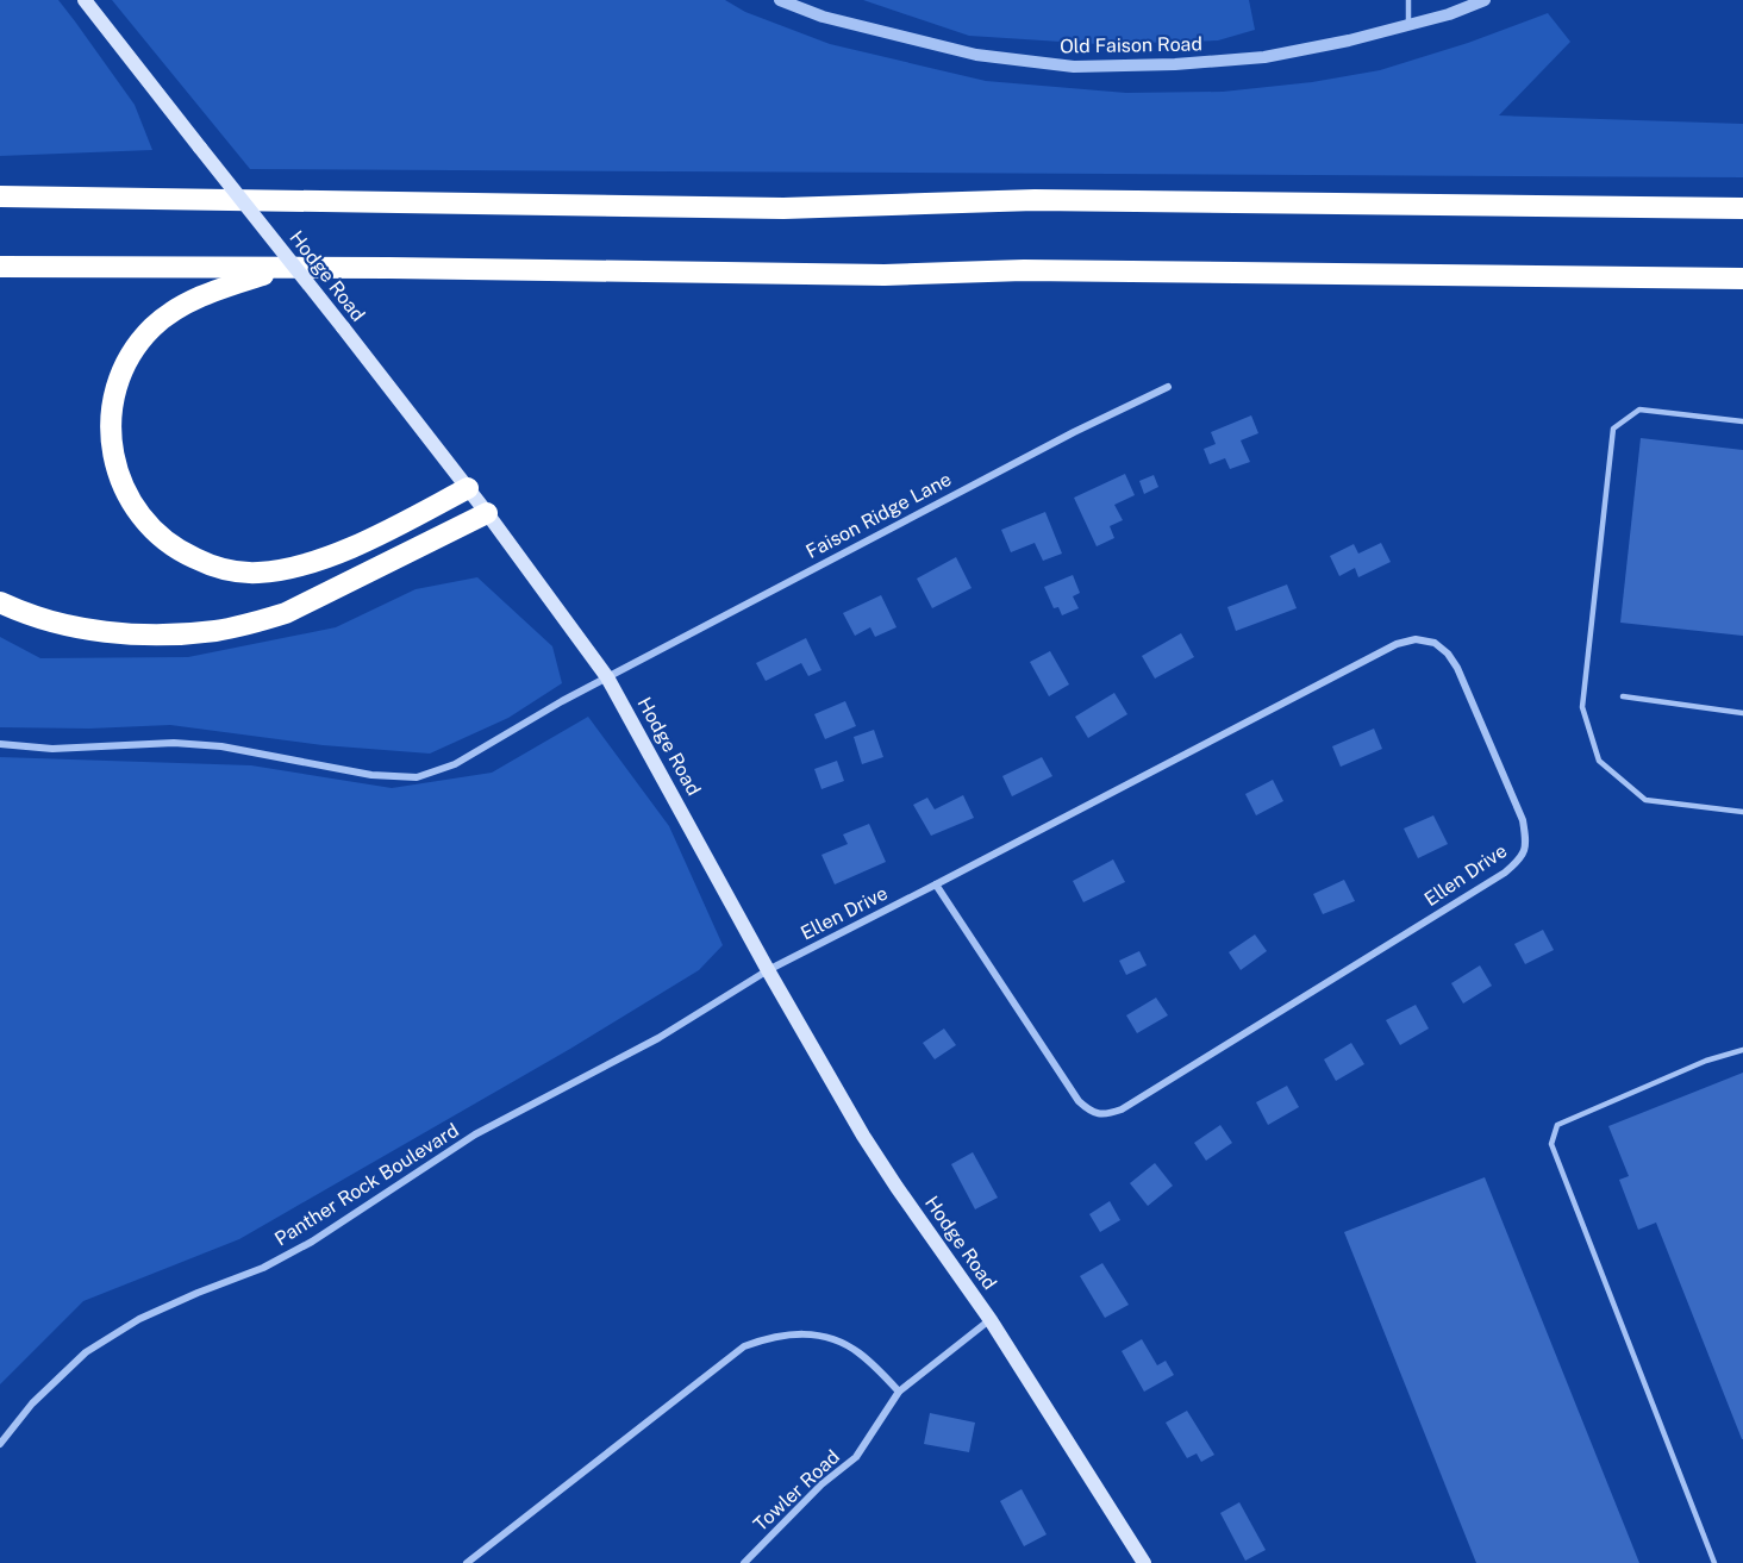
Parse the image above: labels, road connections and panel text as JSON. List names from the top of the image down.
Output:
{
  "streets": {
    "main road": ["Hodge Road"],
    "street": [
      "Old Faison Road",
      "Faison Ridge Lane",
      "Ellen Drive",
      "Panther Rock Boulevard",
      "Towler Road"
    ]
  },
  "crossings": [
    ["Hodge Road", "Faison Ridge Lane"],
    ["Hodge Road", "Ellen Drive"],
    ["Hodge Road", "Panther Rock Boulevard"],
    ["Hodge Road", "Towler Road"],
    ["Ellen Drive", "Panther Rock Boulevard"]
  ]
}
